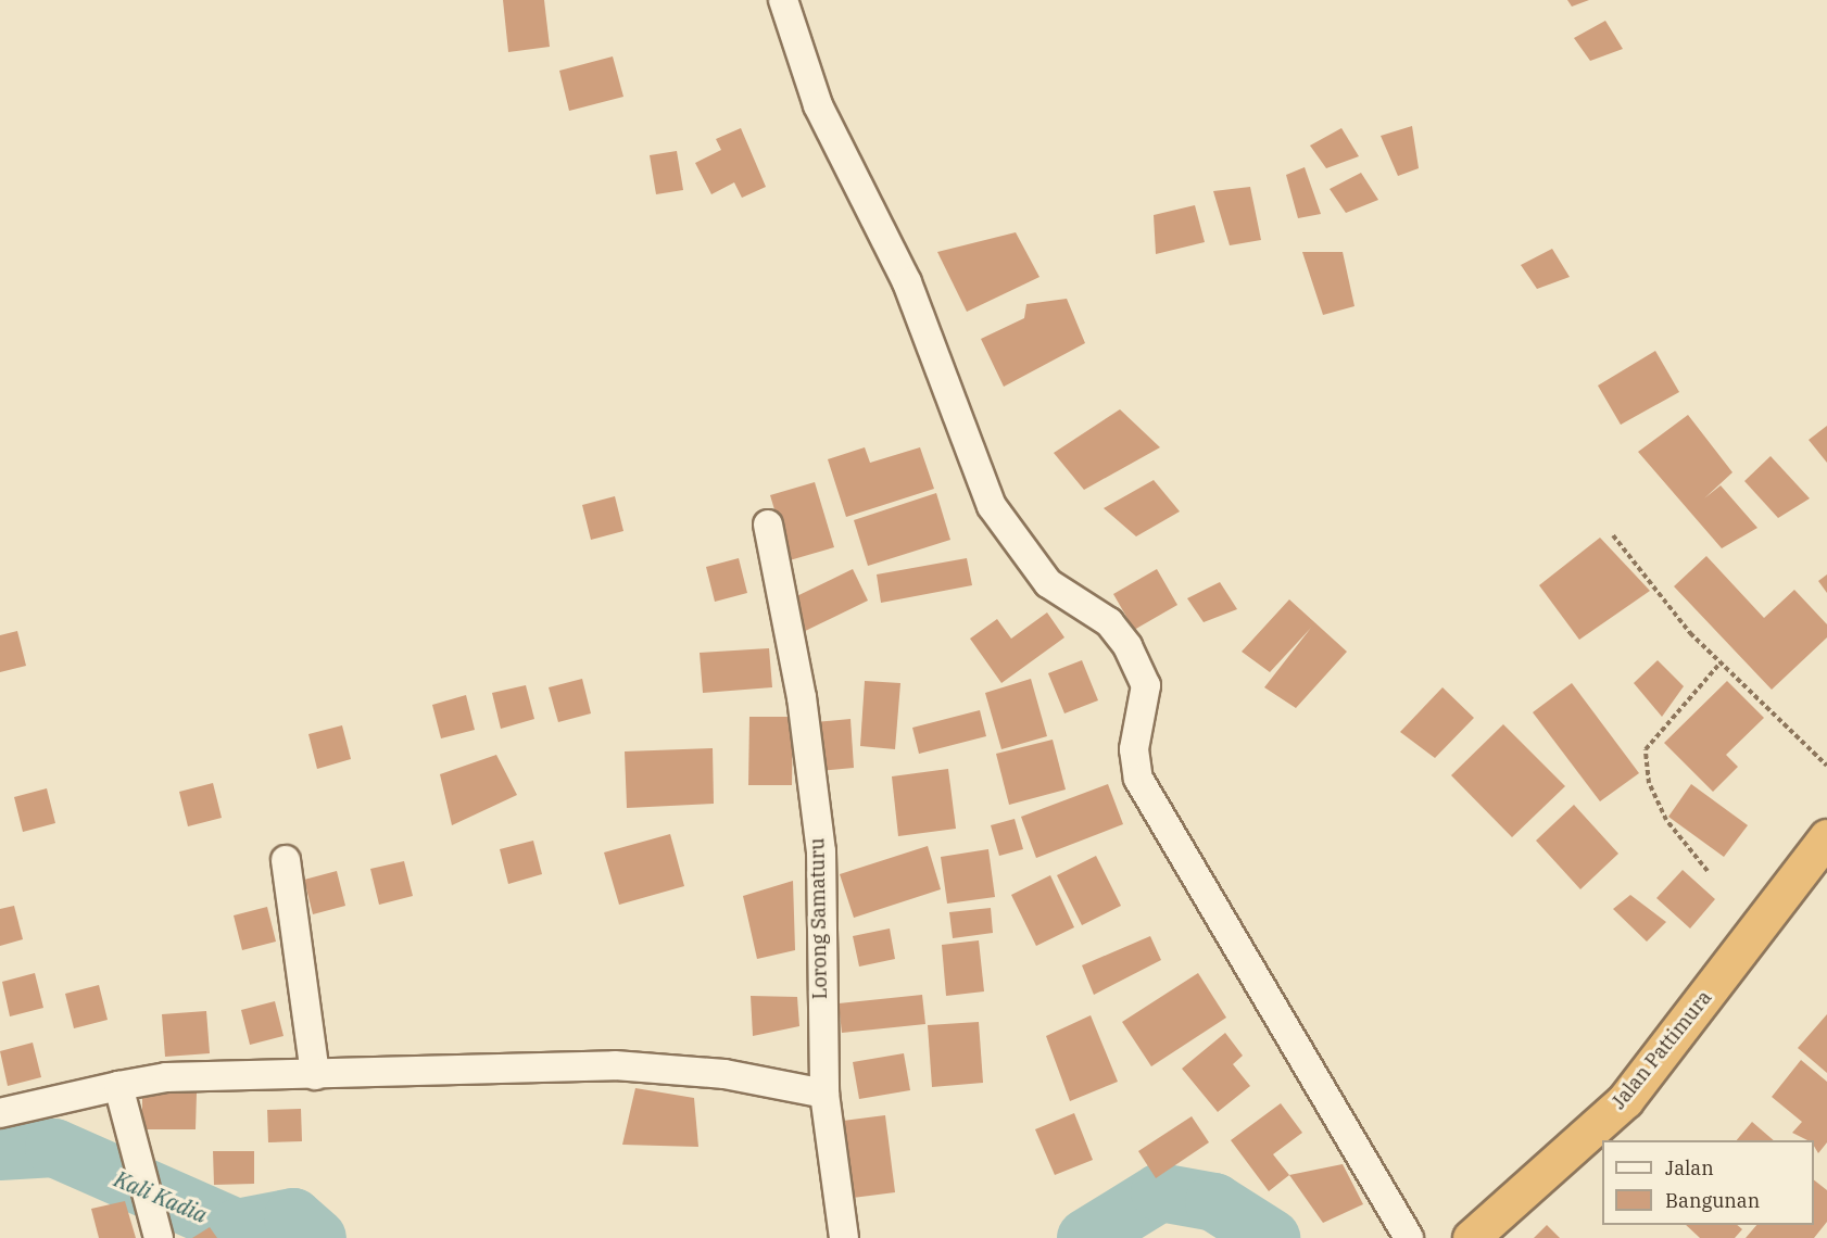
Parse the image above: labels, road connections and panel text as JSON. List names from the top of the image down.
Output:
{
  "streets": {
    "highway": ["Jalan Pattimura"],
    "street": ["Lorong Samaturu"]
  },
  "water": ["Kali Kadia"],
  "legend": ["Jalan", "Bangunan"]
}
